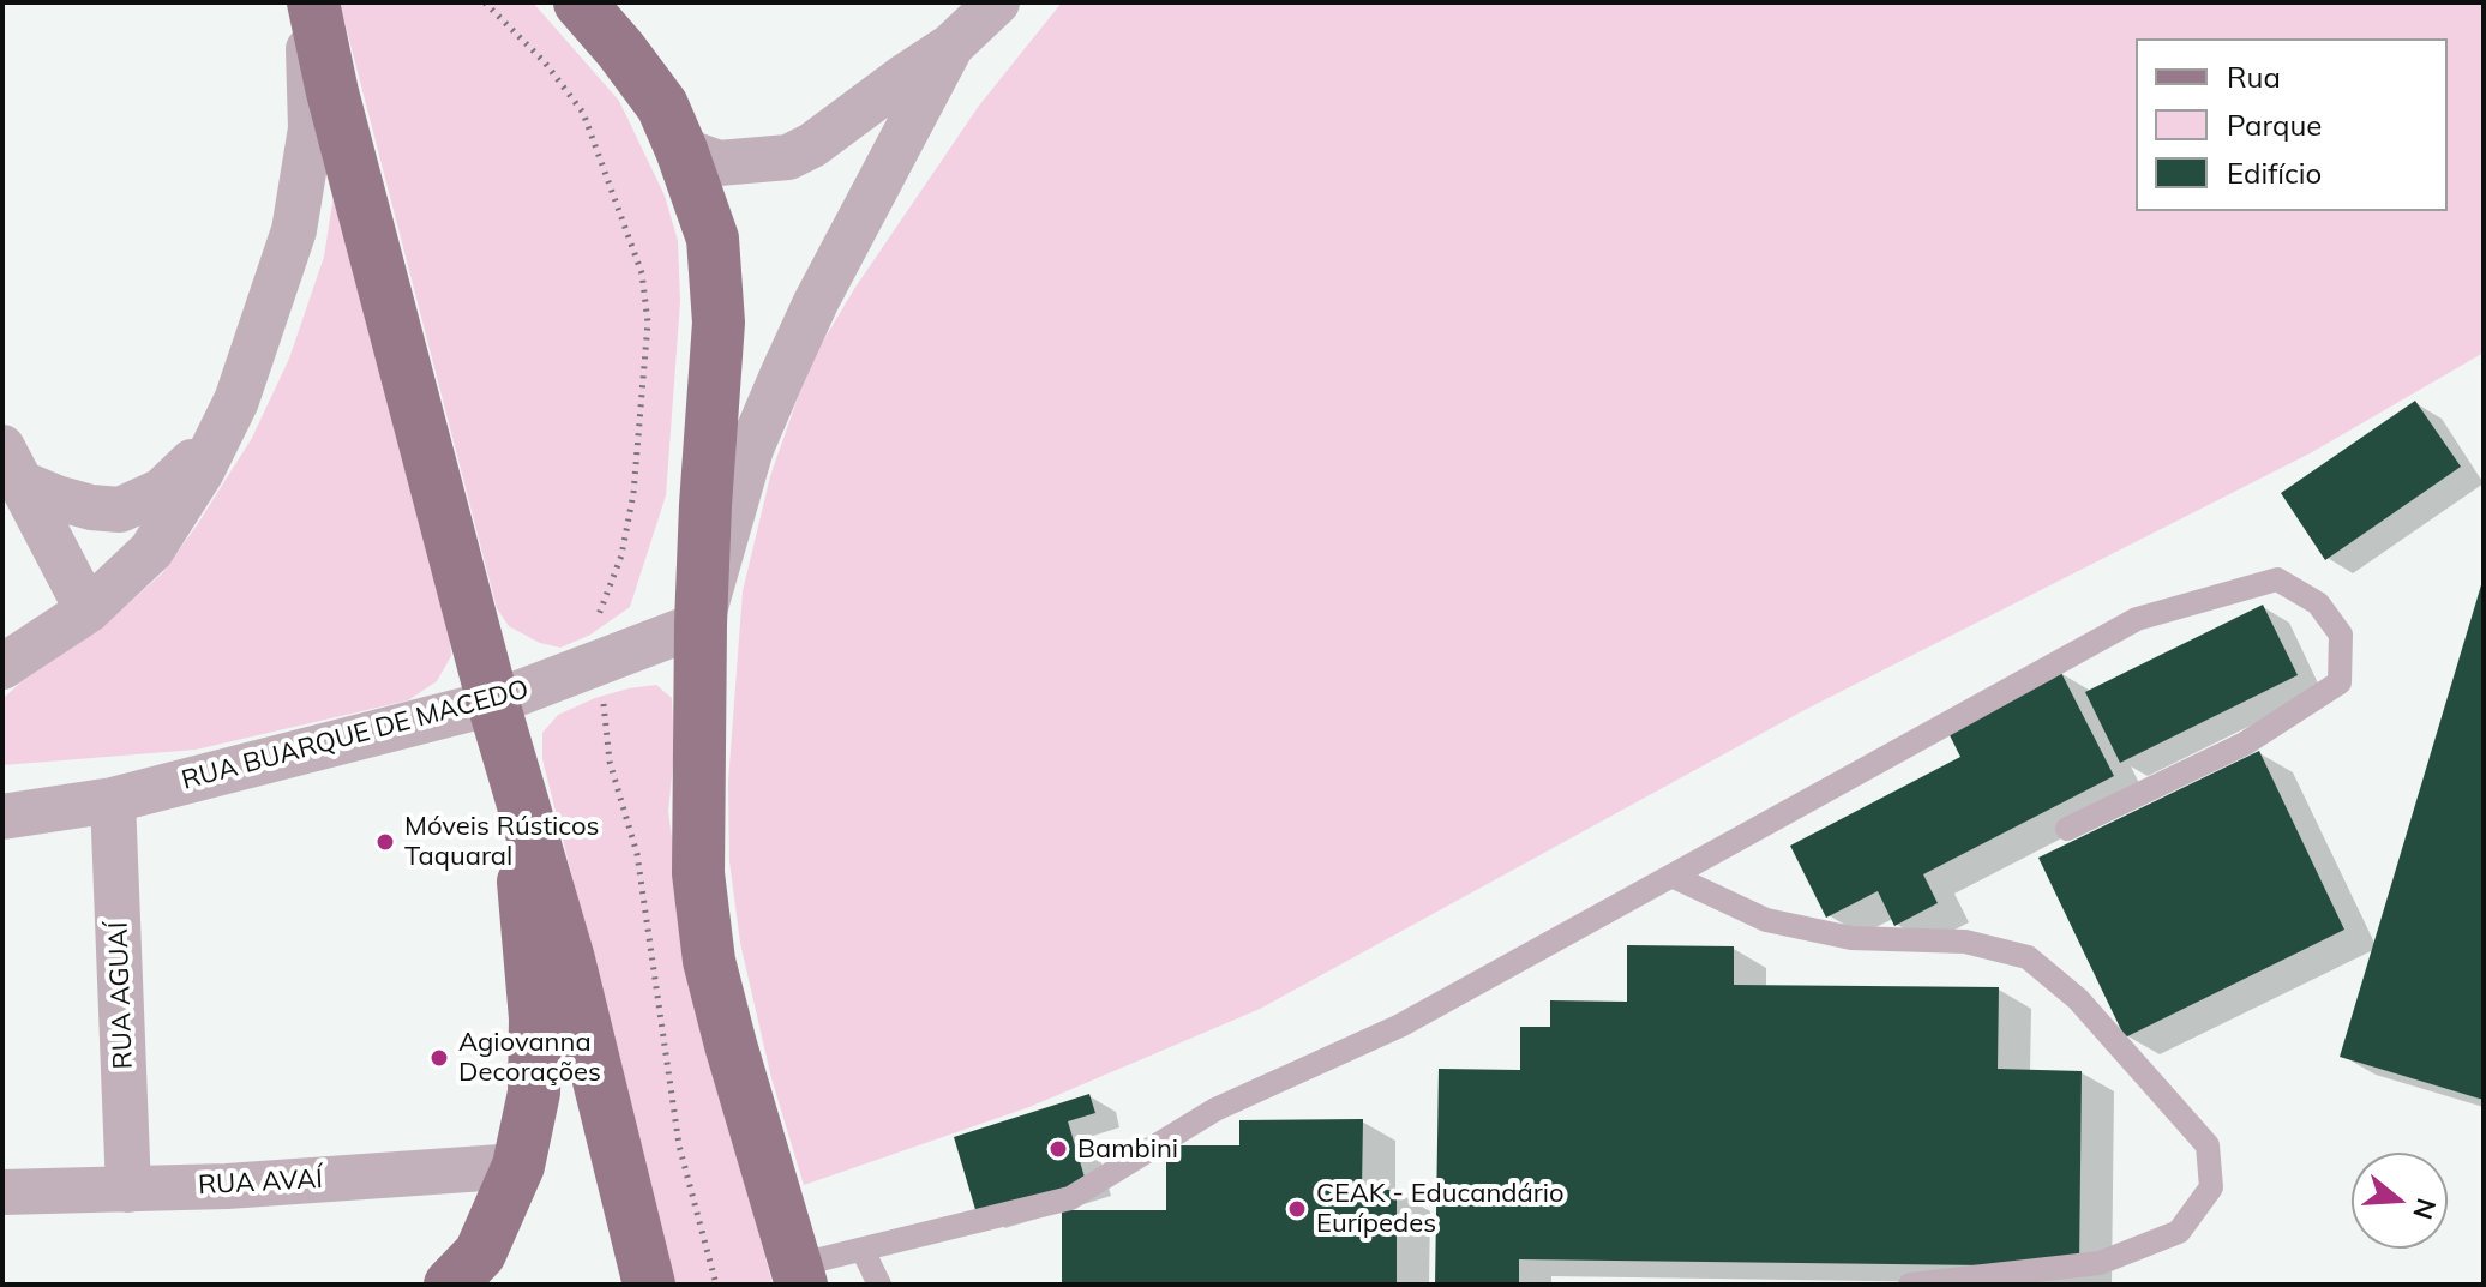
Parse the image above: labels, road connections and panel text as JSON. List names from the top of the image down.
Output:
{
  "streets": {
    "street": ["RUA BUARQUE DE MACEDO", "RUA AGUAÍ", "RUA AVAÍ"]
  },
  "crossings": [
    ["RUA BUARQUE DE MACEDO", "RUA AGUAÍ"],
    ["RUA AGUAÍ", "RUA AVAÍ"]
  ],
  "places": [
    "Móveis Rústicos Taquaral",
    "Agiovanna Decorações",
    "Bambini",
    "CEAK - Educandário Eurípedes"
  ],
  "legend": ["Rua", "Parque", "Edifício"],
  "north": "right"
}
